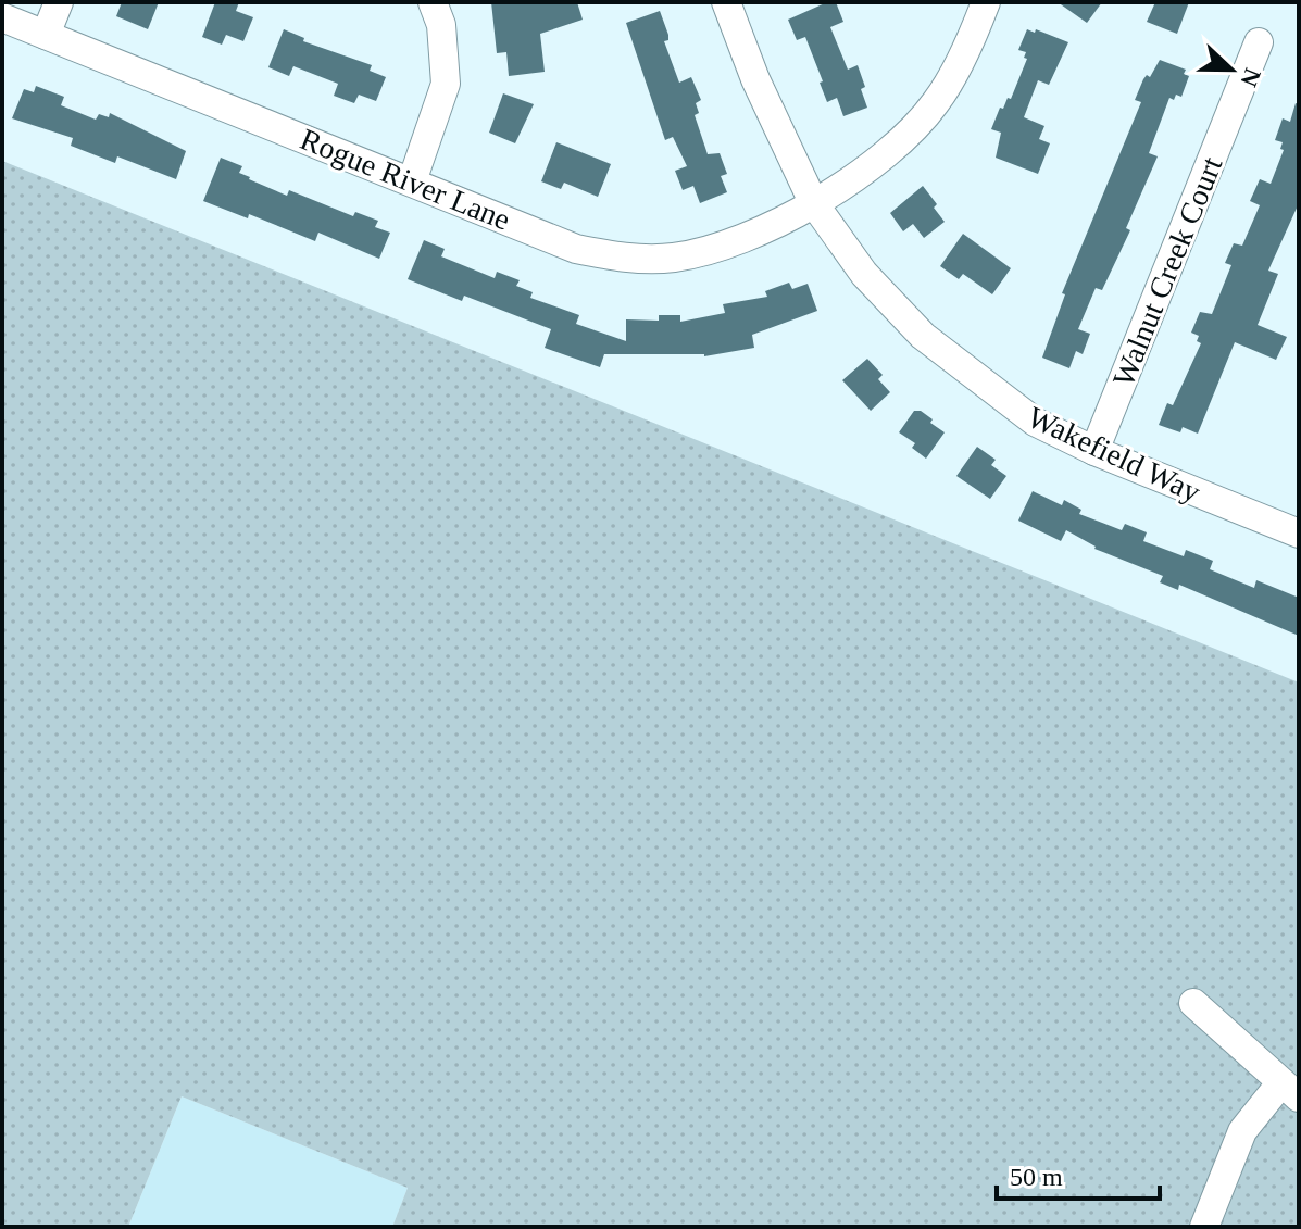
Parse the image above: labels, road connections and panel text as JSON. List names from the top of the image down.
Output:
{
  "streets": {
    "street": ["Rogue River Lane", "Walnut Creek Court", "Wakefield Way"]
  },
  "crossings": [
    ["Rogue River Lane", "Wakefield Way"],
    ["Walnut Creek Court", "Wakefield Way"]
  ],
  "scale_bar": "50 m",
  "north": "right"
}
